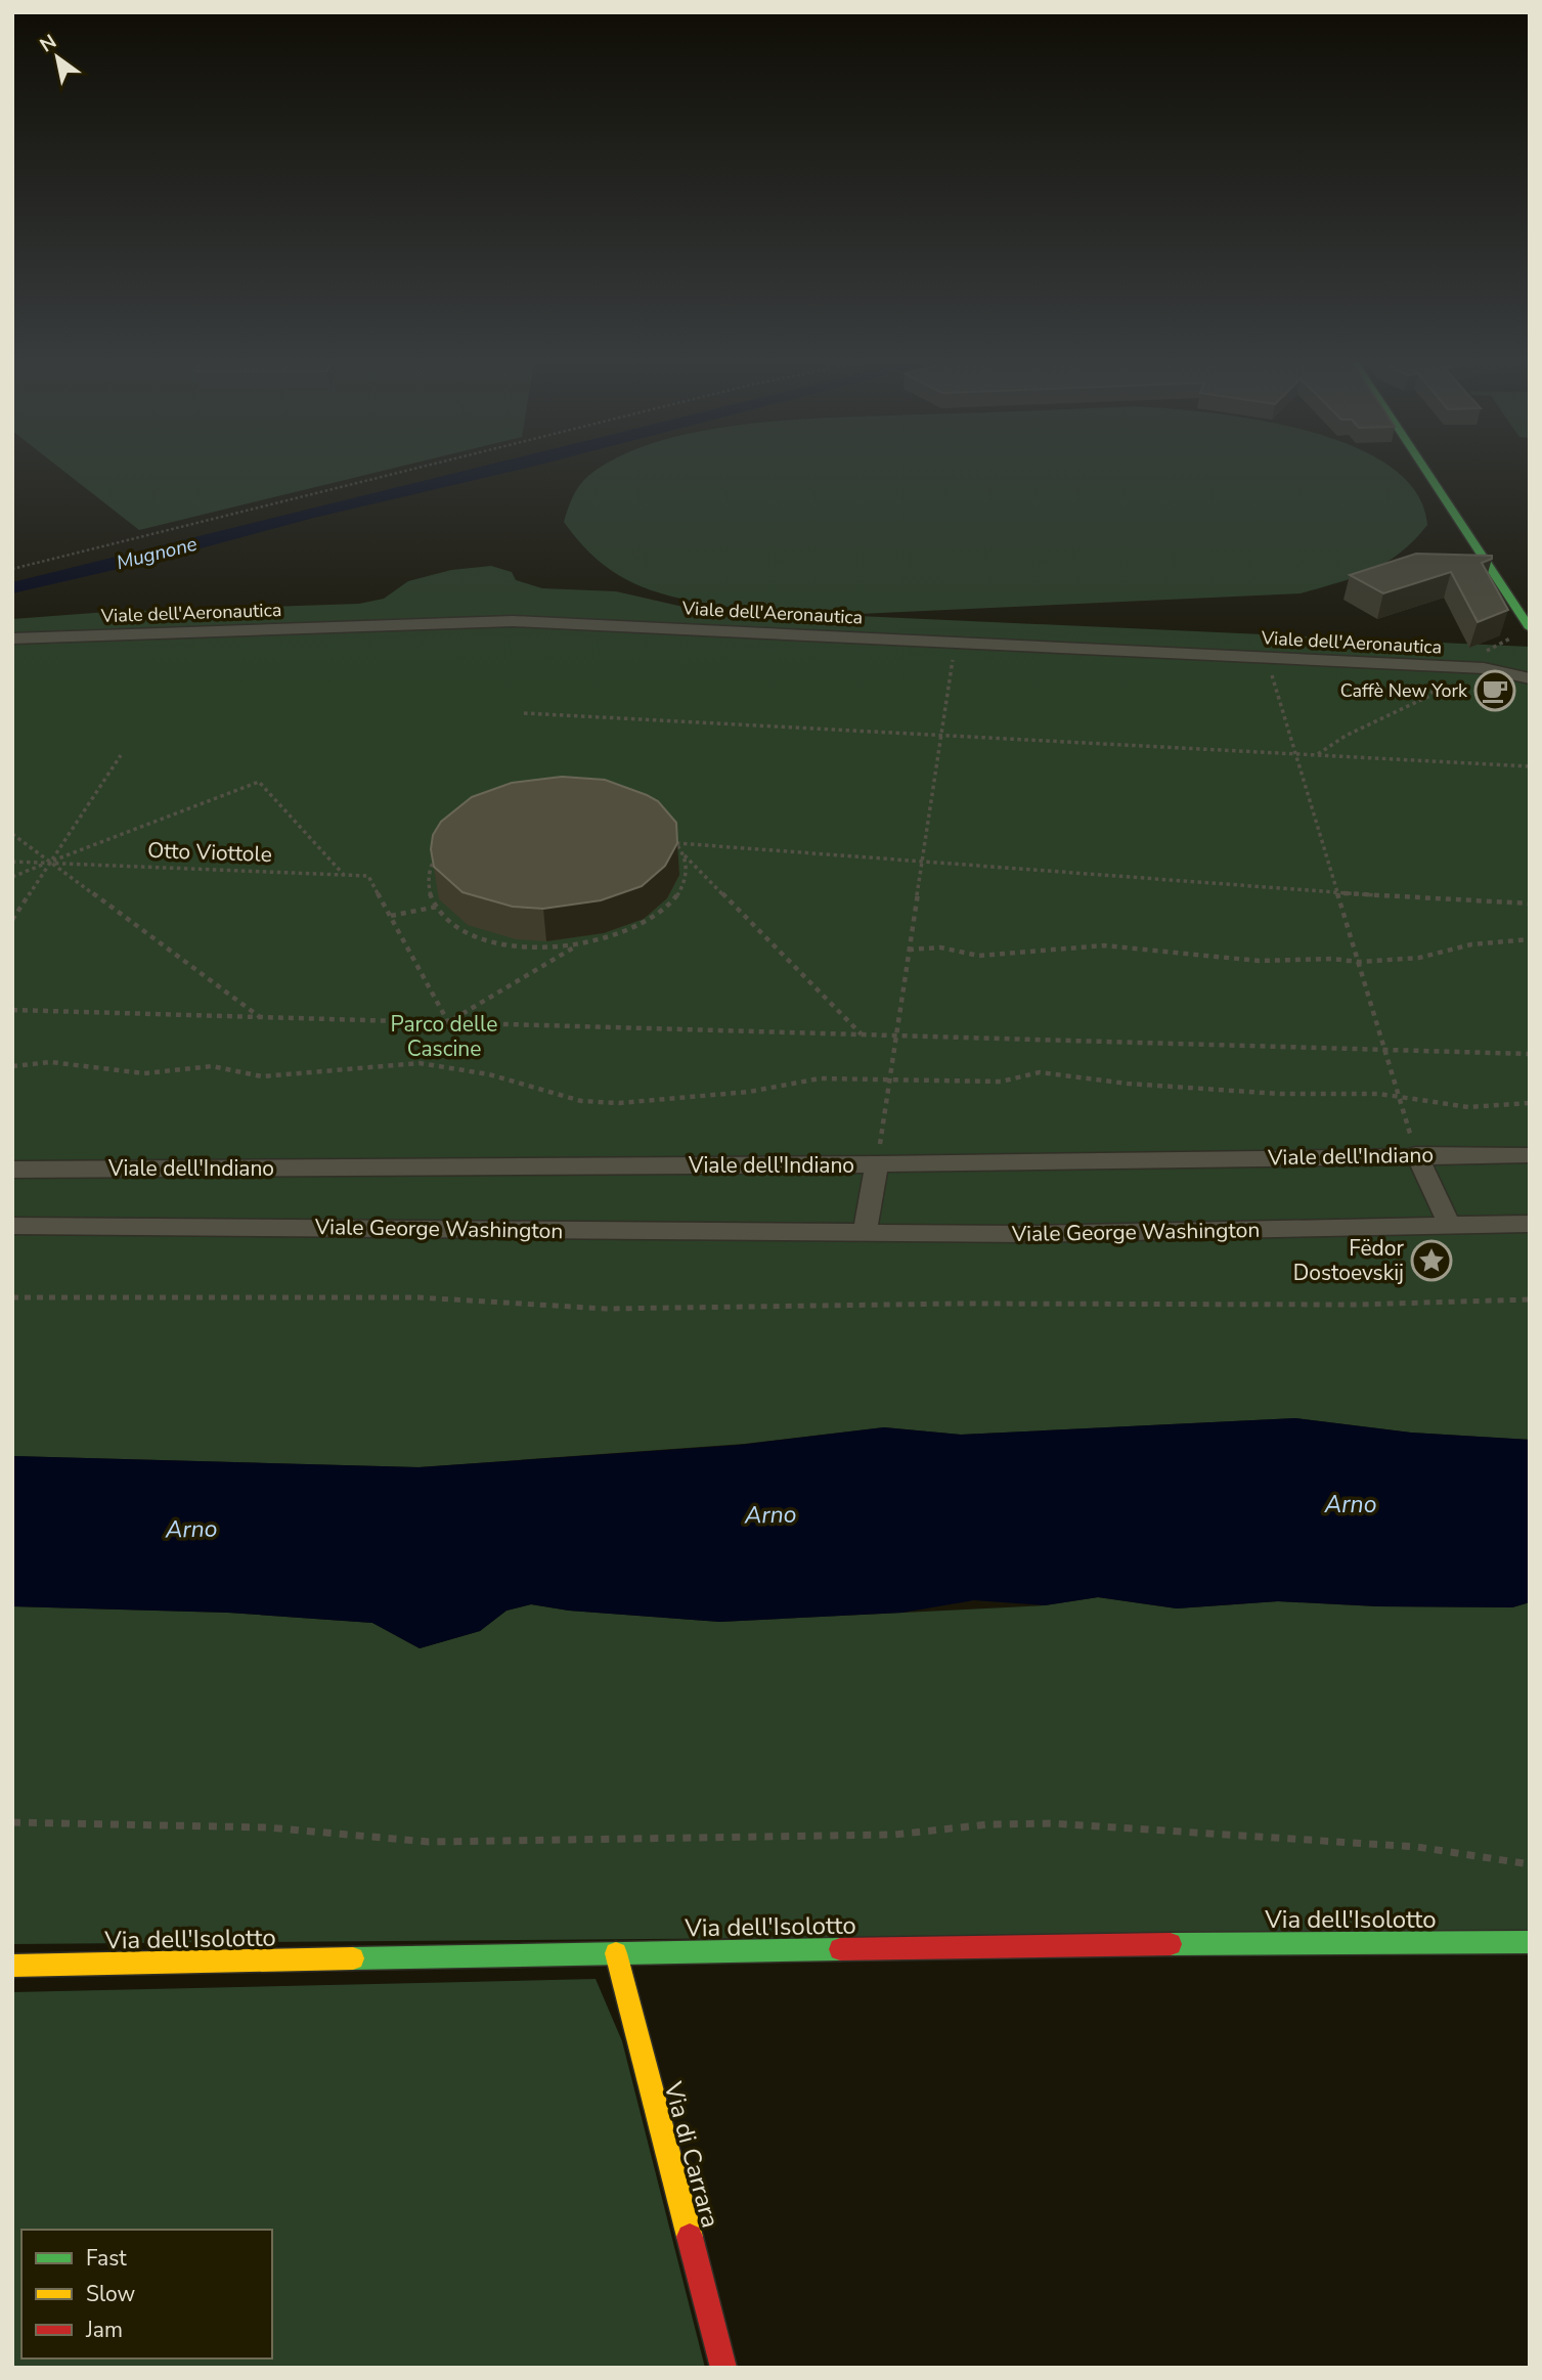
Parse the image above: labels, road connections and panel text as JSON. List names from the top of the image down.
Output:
{
  "streets": {
    "street": [
      "Viale dell'Aeronautica",
      "Viale dell'Indiano",
      "Viale George Washington",
      "Via dell'Isolotto",
      "Via di Carrara"
    ],
    "path": ["Otto Viottole"]
  },
  "crossings": [
    ["Via dell'Isolotto", "Via di Carrara"]
  ],
  "water": ["Mugnone", "Arno"],
  "parks": ["Parco delle Cascine"],
  "places": {
    "cafe": ["Caffè New York"],
    "place": ["Fëdor Dostoevskij"]
  },
  "legend": ["Fast", "Slow", "Jam"],
  "north": "top left"
}
